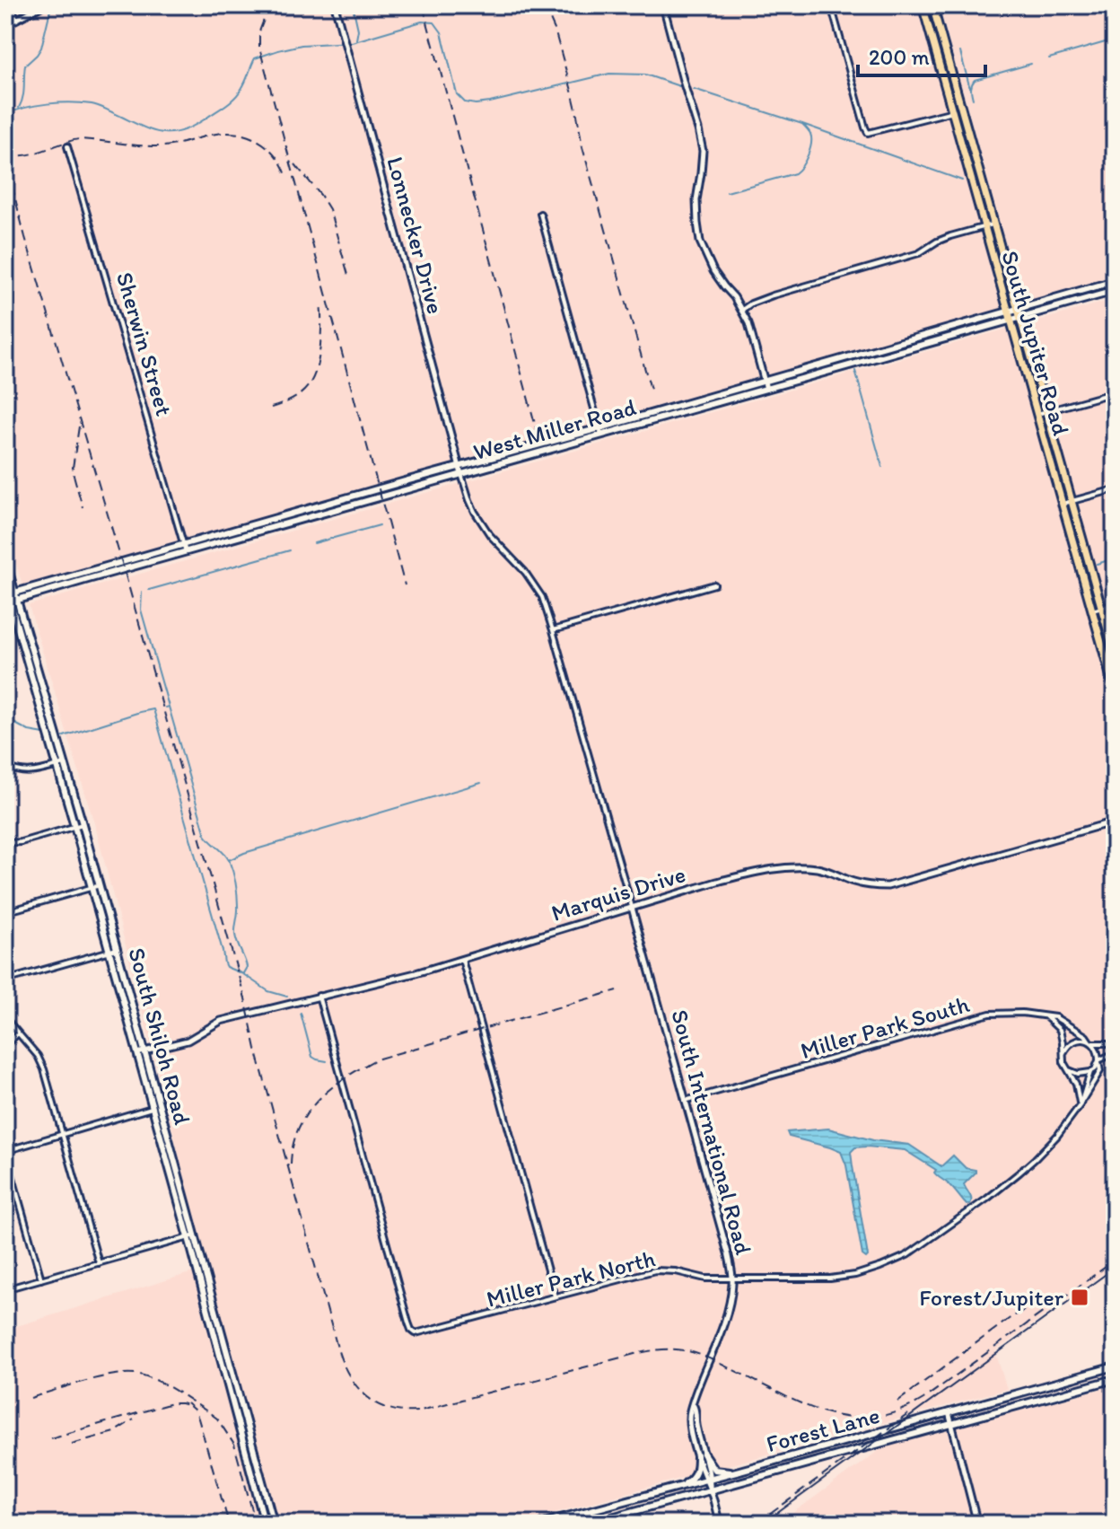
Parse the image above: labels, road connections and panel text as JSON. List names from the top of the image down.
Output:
{
  "streets": {
    "main road": [
      "South Jupiter Road",
      "West Miller Road",
      "South Shiloh Road",
      "Forest Lane"
    ],
    "street": [
      "Lonnecker Drive",
      "Sherwin Street",
      "Marquis Drive",
      "Miller Park South",
      "South International Road",
      "Miller Park North"
    ]
  },
  "crossings": [
    ["Lonnecker Drive", "West Miller Road"],
    ["South Jupiter Road", "West Miller Road"],
    ["Sherwin Street", "West Miller Road"],
    ["West Miller Road", "South Shiloh Road"],
    ["Marquis Drive", "South Shiloh Road"],
    ["Marquis Drive", "South International Road"],
    ["Marquis Drive", "Miller Park North"],
    ["Miller Park South", "South International Road"],
    ["Miller Park South", "Miller Park North"],
    ["South International Road", "Miller Park North"],
    ["South International Road", "Forest Lane"]
  ],
  "places": {
    "transit": ["Forest/Jupiter"]
  },
  "scale_bar": "200 m"
}
